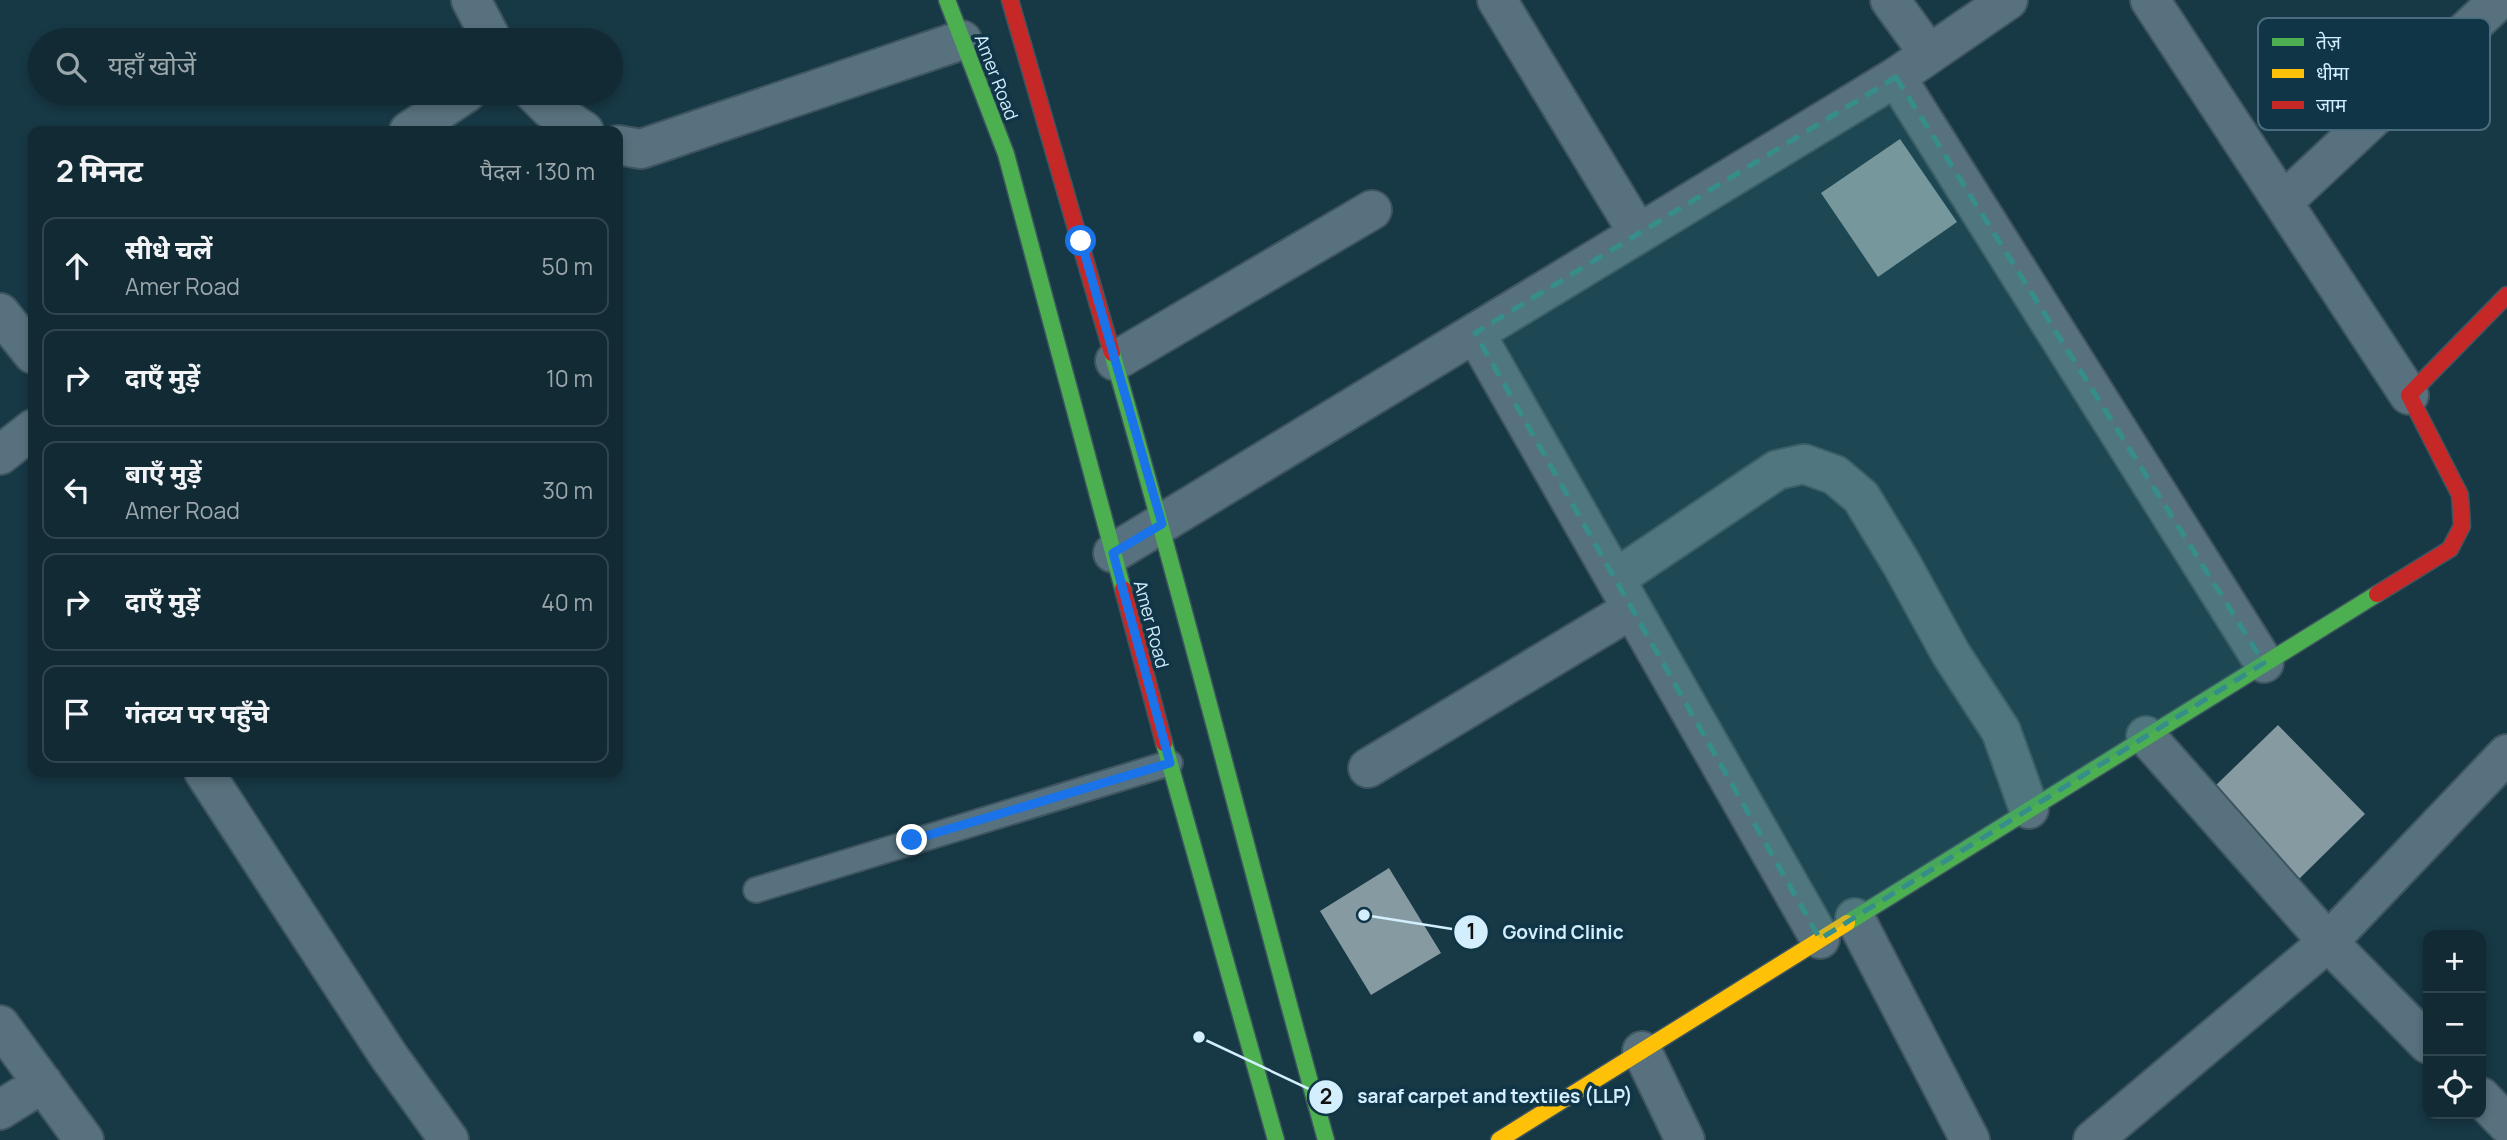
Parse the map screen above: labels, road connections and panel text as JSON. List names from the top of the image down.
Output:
{
  "streets": {
    "main road": ["Amer Road"]
  },
  "places": ["Govind Clinic", "saraf carpet and textiles (LLP)"],
  "legend": ["तेज़", "धीमा", "जाम"],
  "page": {
    "search": "यहाँ खोजें",
    "heading": ["2 मिनट", "पैदल · 130 m"],
    "list": [
      ["सीधे चलें", "Amer Road", "50 m"],
      ["दाएँ मुड़ें", "10 m"],
      ["बाएँ मुड़ें", "Amer Road", "30 m"],
      ["दाएँ मुड़ें", "40 m"],
      "गंतव्य पर पहुँचे"
    ],
    "map_buttons": ["+", "−"]
  }
}
